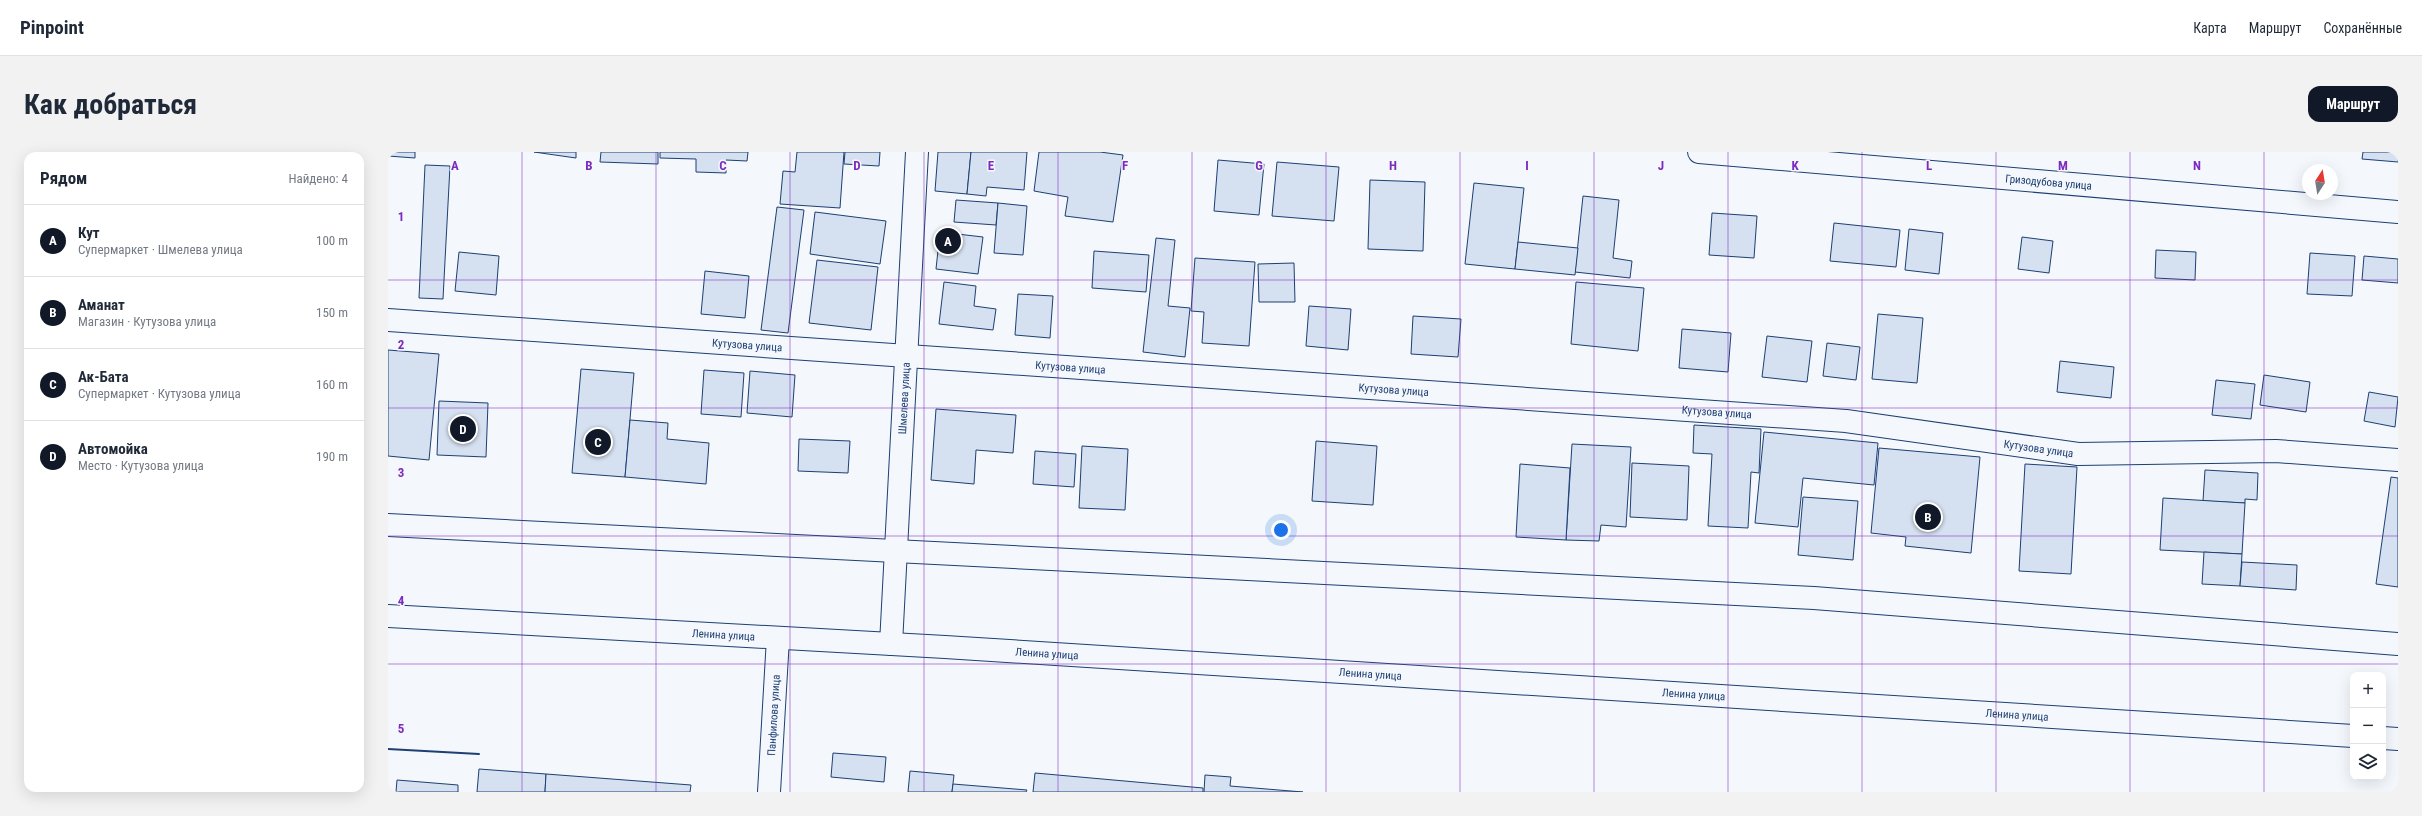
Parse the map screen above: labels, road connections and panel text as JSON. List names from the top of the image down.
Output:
{
  "streets": {
    "street": [
      "Гризодубова улица",
      "Кутузова улица",
      "Шмелева улица",
      "Ленина улица",
      "Панфилова улица"
    ]
  },
  "crossings": [
    ["Кутузова улица", "Шмелева улица"],
    ["Шмелева улица", "Ленина улица"],
    ["Ленина улица", "Панфилова улица"]
  ],
  "north": "top",
  "page": {
    "header": "Pinpoint",
    "nav": ["Карта", "Маршрут", "Сохранённые"],
    "buttons": "Маршрут",
    "title": "Как добраться",
    "heading": ["Рядом", "Найдено: 4"],
    "list": [
      {
        "mark": "A",
        "name": "Кут",
        "note": "Супермаркет · Шмелева улица",
        "value": "100 m"
      },
      {
        "mark": "B",
        "name": "Аманат",
        "note": "Магазин · Кутузова улица",
        "value": "150 m"
      },
      {
        "mark": "C",
        "name": "Ак-Бата",
        "note": "Супермаркет · Кутузова улица",
        "value": "160 m"
      },
      {
        "mark": "D",
        "name": "Автомойка",
        "note": "Место · Кутузова улица",
        "value": "190 m"
      }
    ],
    "pins": [
      "A",
      "D",
      "C",
      "B"
    ],
    "map_buttons": ["+", "−"]
  },
  "grid": {
    "columns": [
      "A",
      "B",
      "C",
      "D",
      "E",
      "F",
      "G",
      "H",
      "I",
      "J",
      "K",
      "L",
      "M",
      "N"
    ],
    "rows": [
      "1",
      "2",
      "3",
      "4",
      "5"
    ]
  }
}
